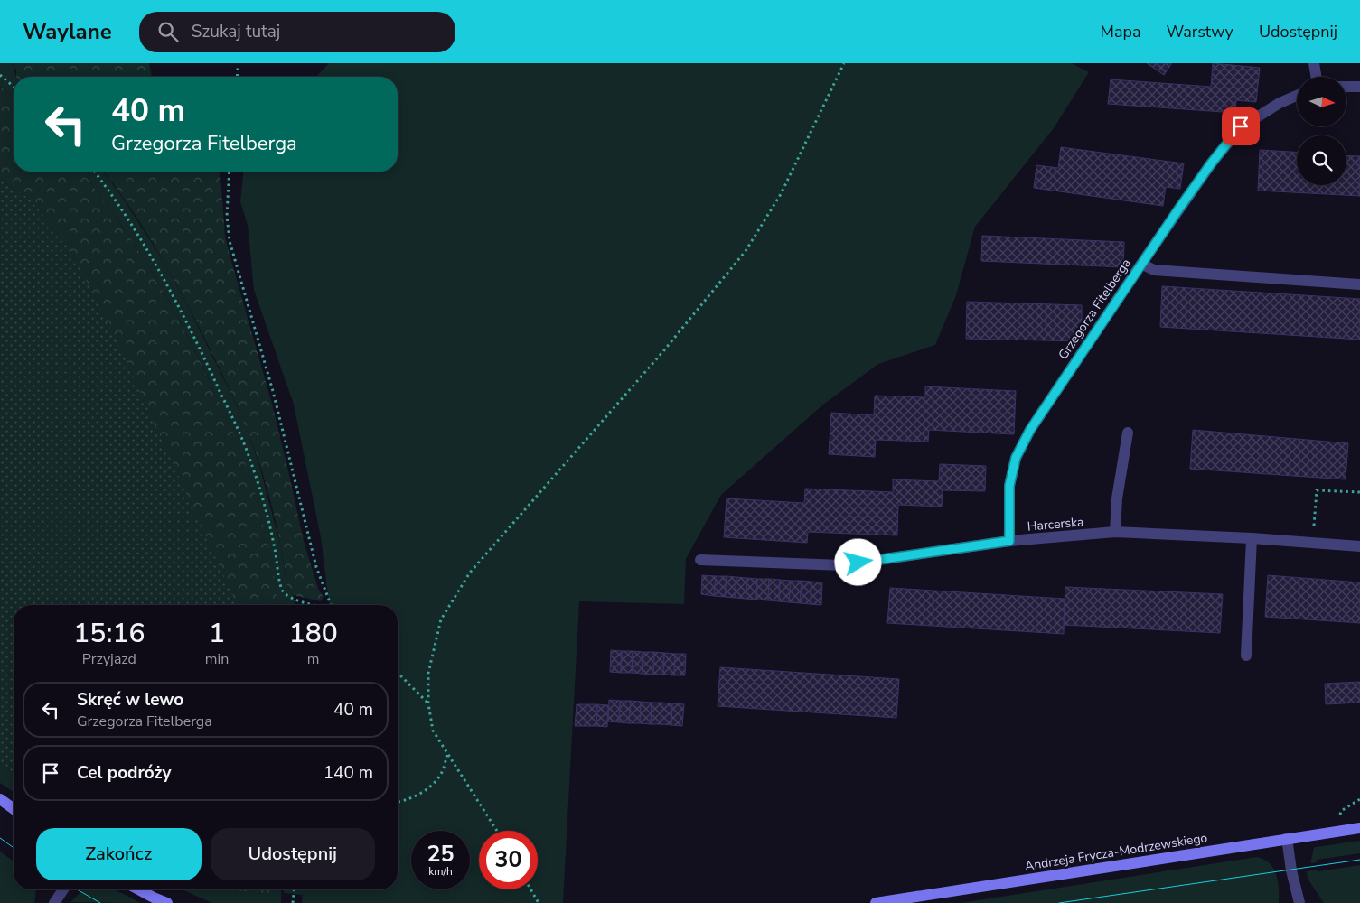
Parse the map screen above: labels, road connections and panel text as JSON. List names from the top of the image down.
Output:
{
  "streets": {
    "main road": ["Andrzeja Frycza-Modrzewskiego"],
    "street": ["Grzegorza Fitelberga", "Harcerska"]
  },
  "crossings": [
    ["Grzegorza Fitelberga", "Harcerska"]
  ],
  "north": "right",
  "page": {
    "header": "Waylane",
    "search": "Szukaj tutaj",
    "nav": ["Mapa", "Warstwy", "Udostępnij"],
    "turn": ["40 m", "Grzegorza Fitelberga"],
    "eta": [
      "15:16",
      "Przyjazd",
      "1",
      "min",
      "180",
      "m"
    ],
    "list": [
      {
        "name": "Skręć w lewo",
        "note": "Grzegorza Fitelberga",
        "value": "40 m"
      },
      {
        "name": "Cel podróży",
        "value": "140 m"
      }
    ],
    "buttons": ["Zakończ", "Udostępnij"],
    "speed": "25 km/h",
    "limit": "30"
  }
}
